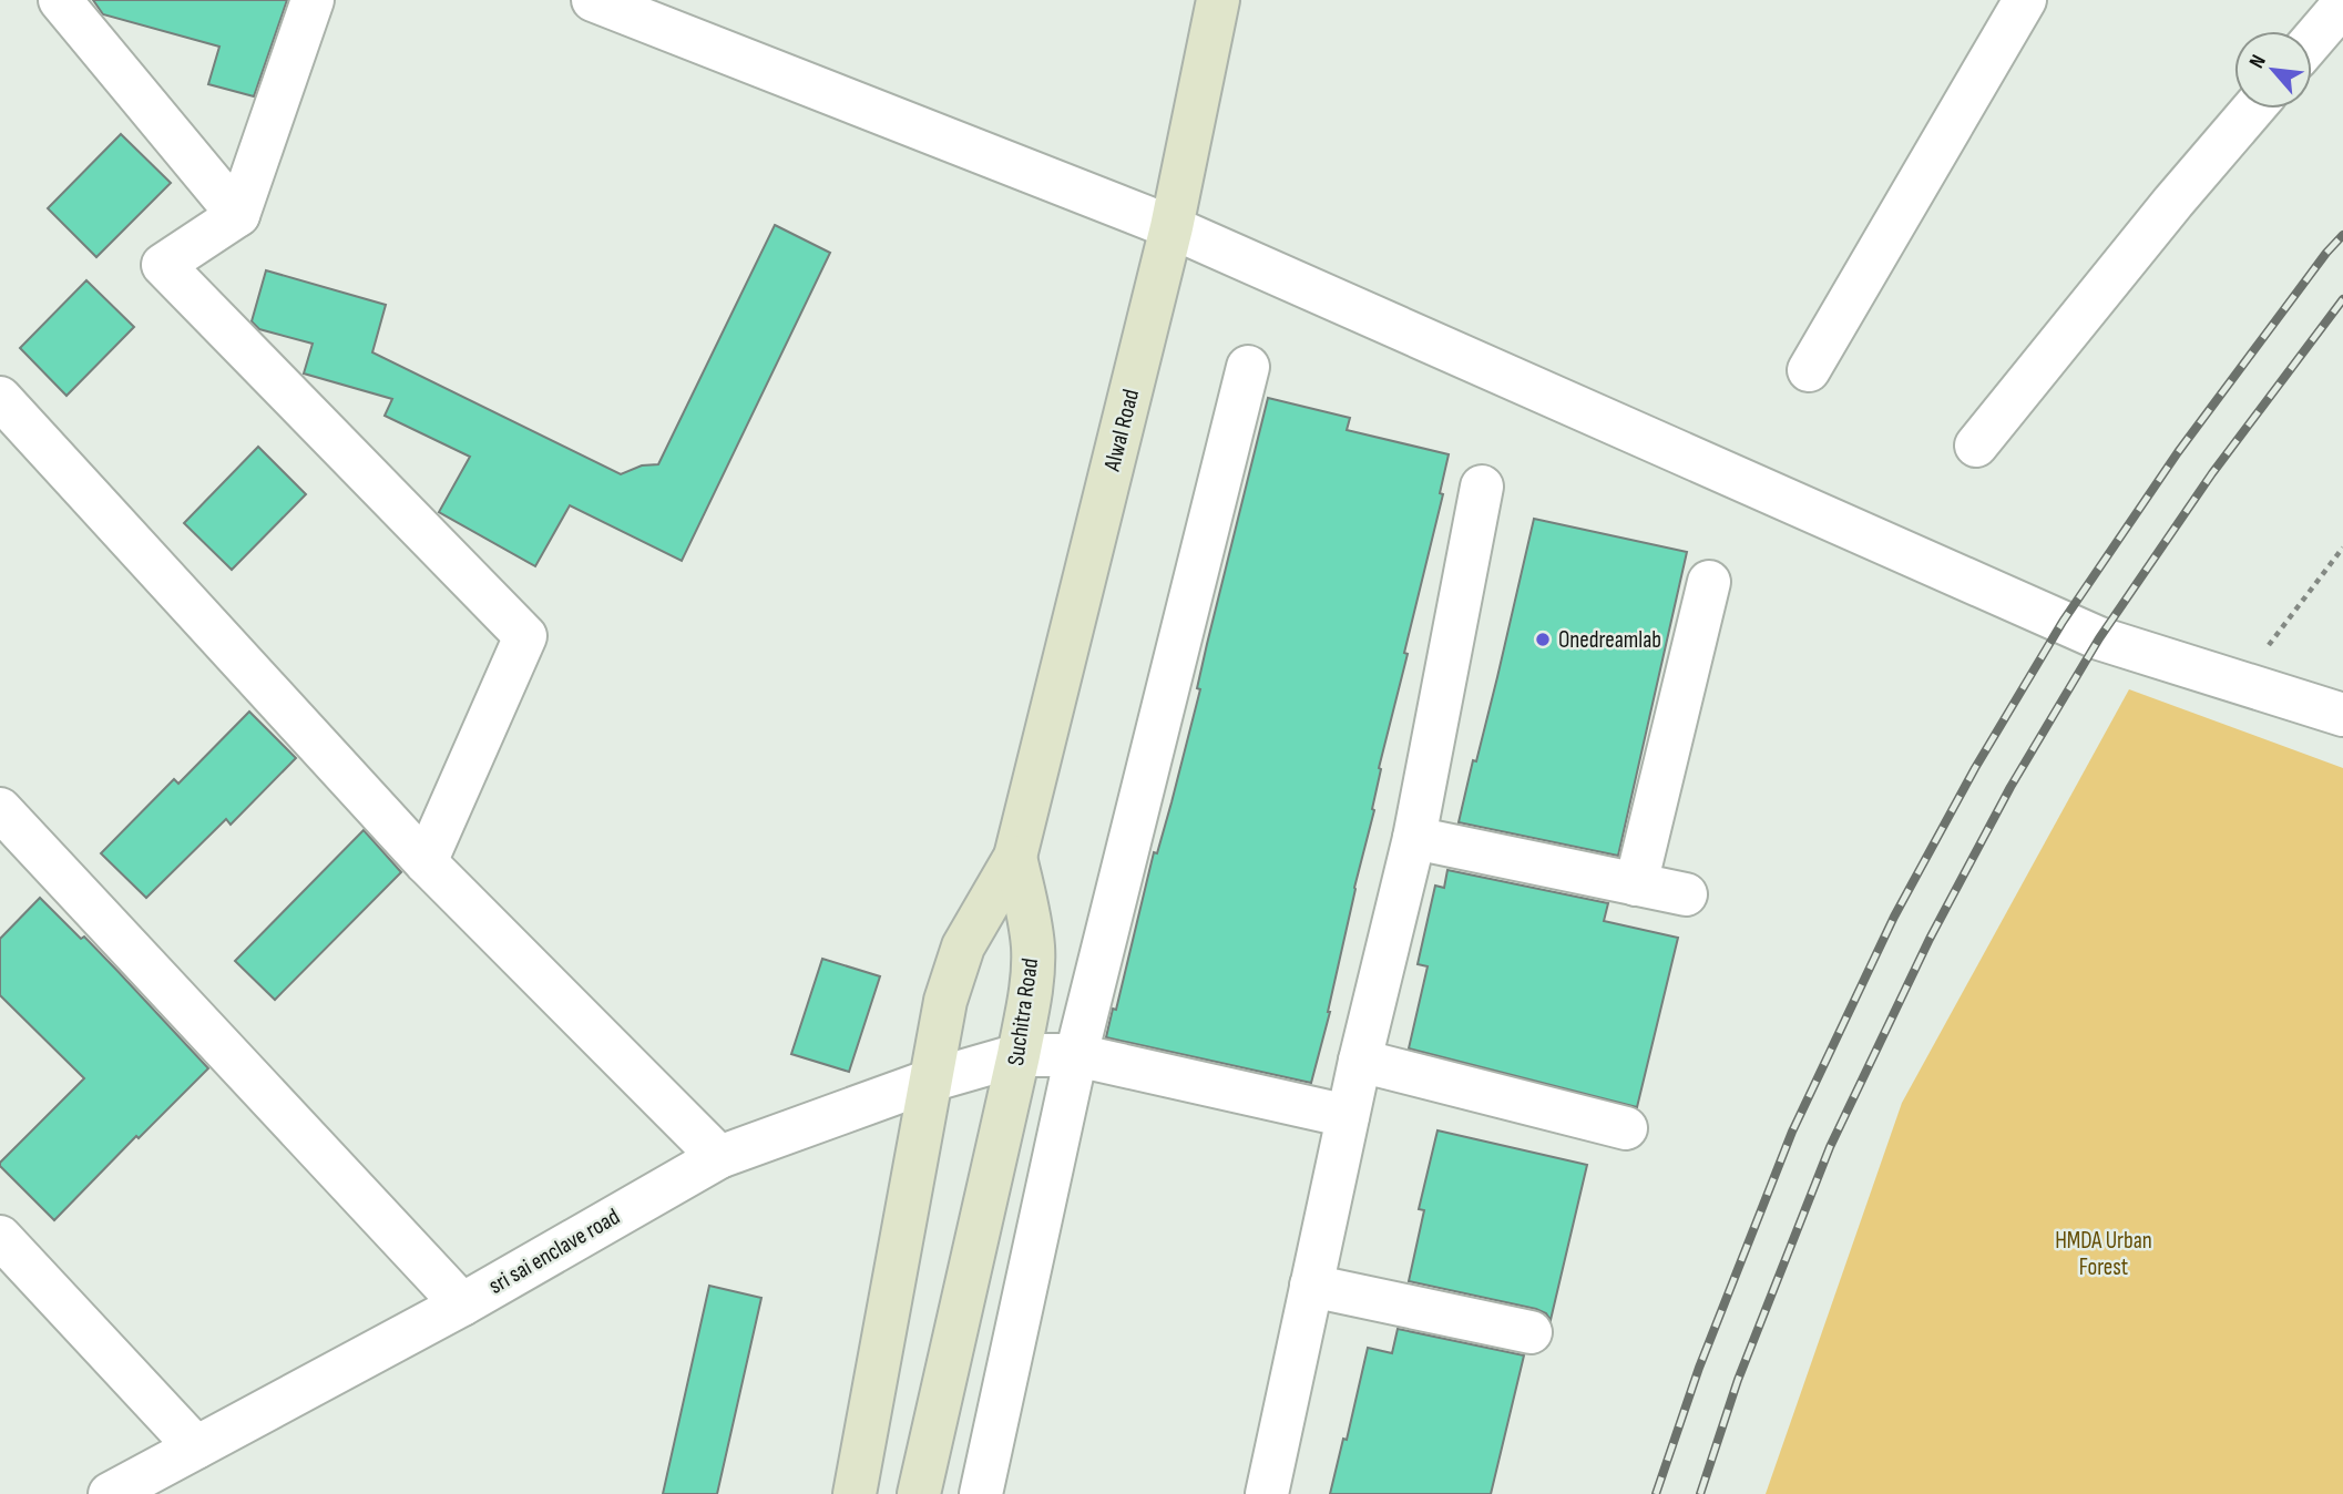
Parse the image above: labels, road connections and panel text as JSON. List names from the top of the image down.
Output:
{
  "streets": {
    "main road": ["Alwal Road", "Suchitra Road"],
    "street": ["sri sai enclave road"]
  },
  "crossings": [
    ["Alwal Road", "Suchitra Road"],
    ["Suchitra Road", "sri sai enclave road"]
  ],
  "parks": ["HMDA Urban Forest"],
  "places": ["Onedreamlab"],
  "north": "top left"
}
